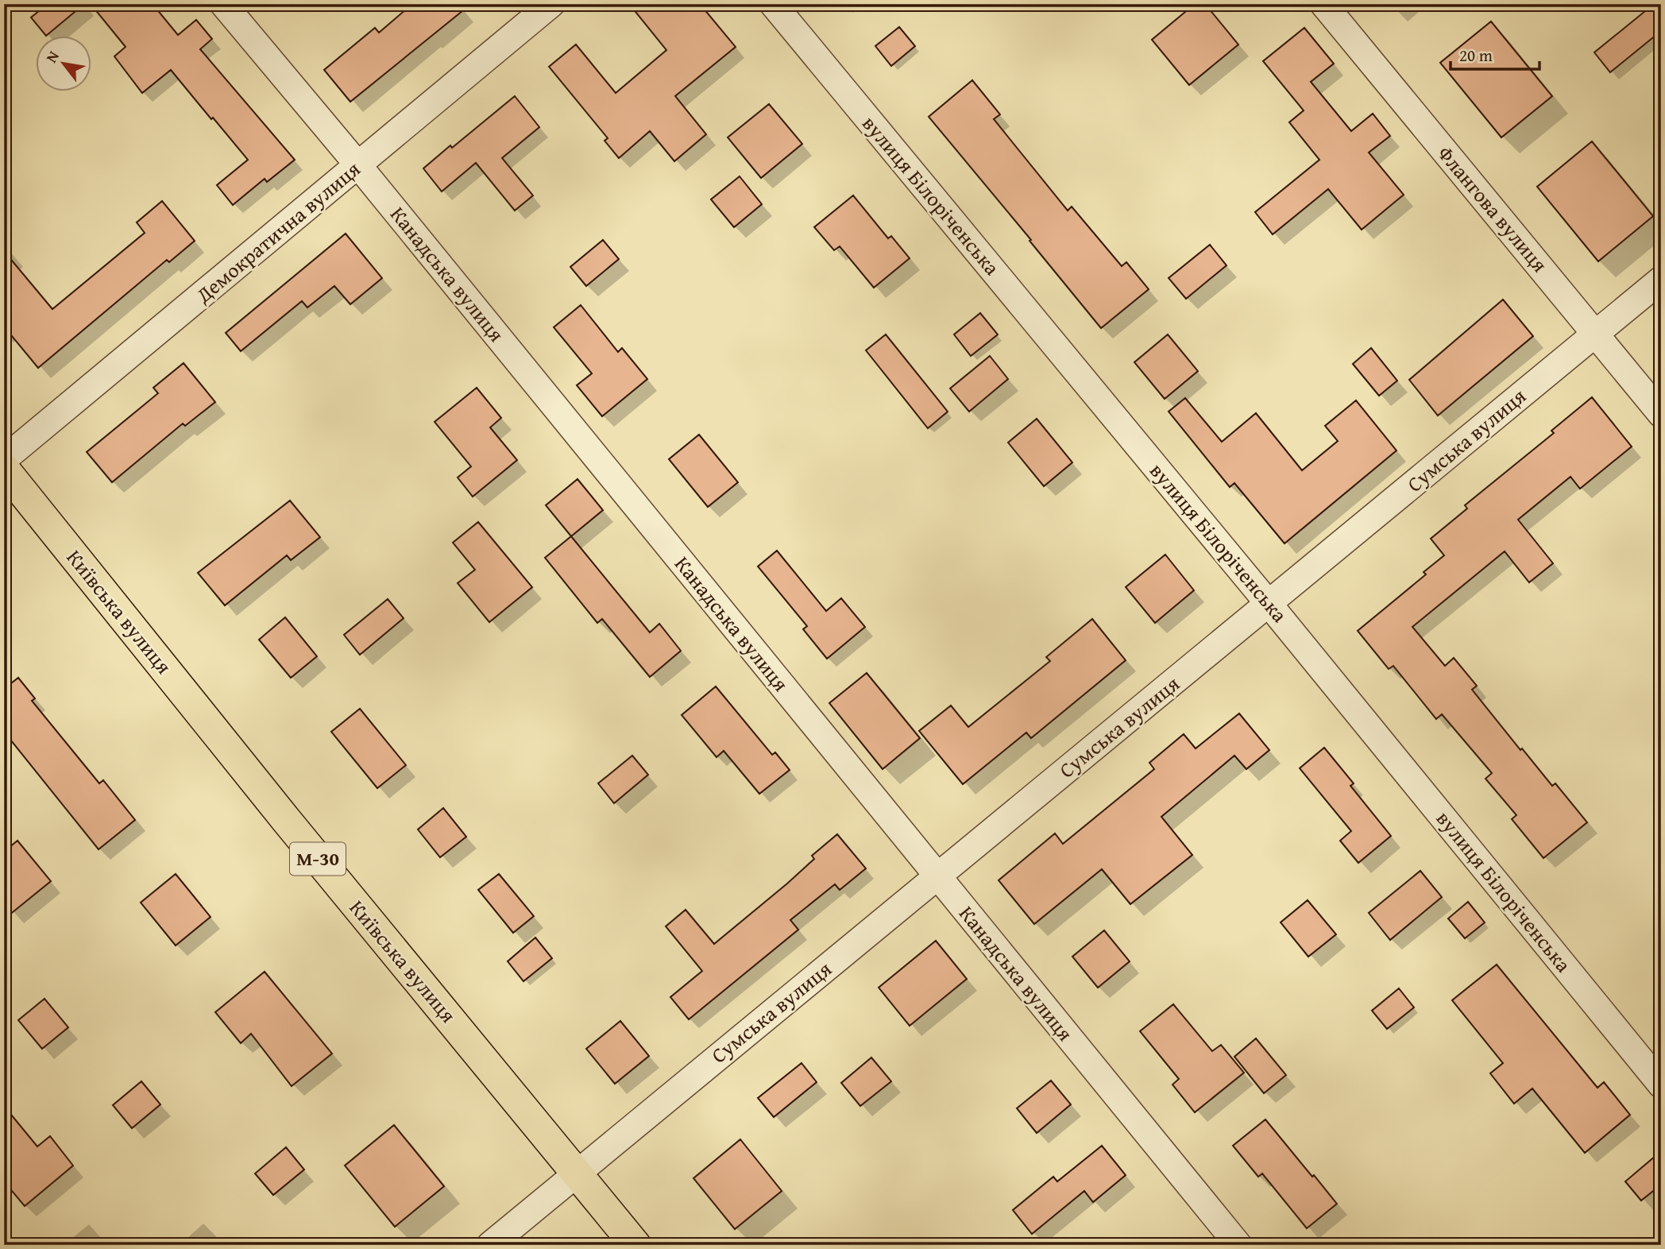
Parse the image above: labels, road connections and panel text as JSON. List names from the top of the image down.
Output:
{
  "streets": {
    "highway": ["Київська вулиця", "М-30"],
    "street": [
      "вулиця Білоріченська",
      "Флангова вулиця",
      "Демократична вулиця",
      "Канадська вулиця",
      "Сумська вулиця"
    ]
  },
  "crossings": [
    ["вулиця Білоріченська", "Сумська вулиця"],
    ["Флангова вулиця", "Сумська вулиця"],
    ["Демократична вулиця", "Канадська вулиця"],
    ["Канадська вулиця", "Сумська вулиця"],
    ["Сумська вулиця", "Київська вулиця"]
  ],
  "scale_bar": "20 m",
  "north": "top left"
}
